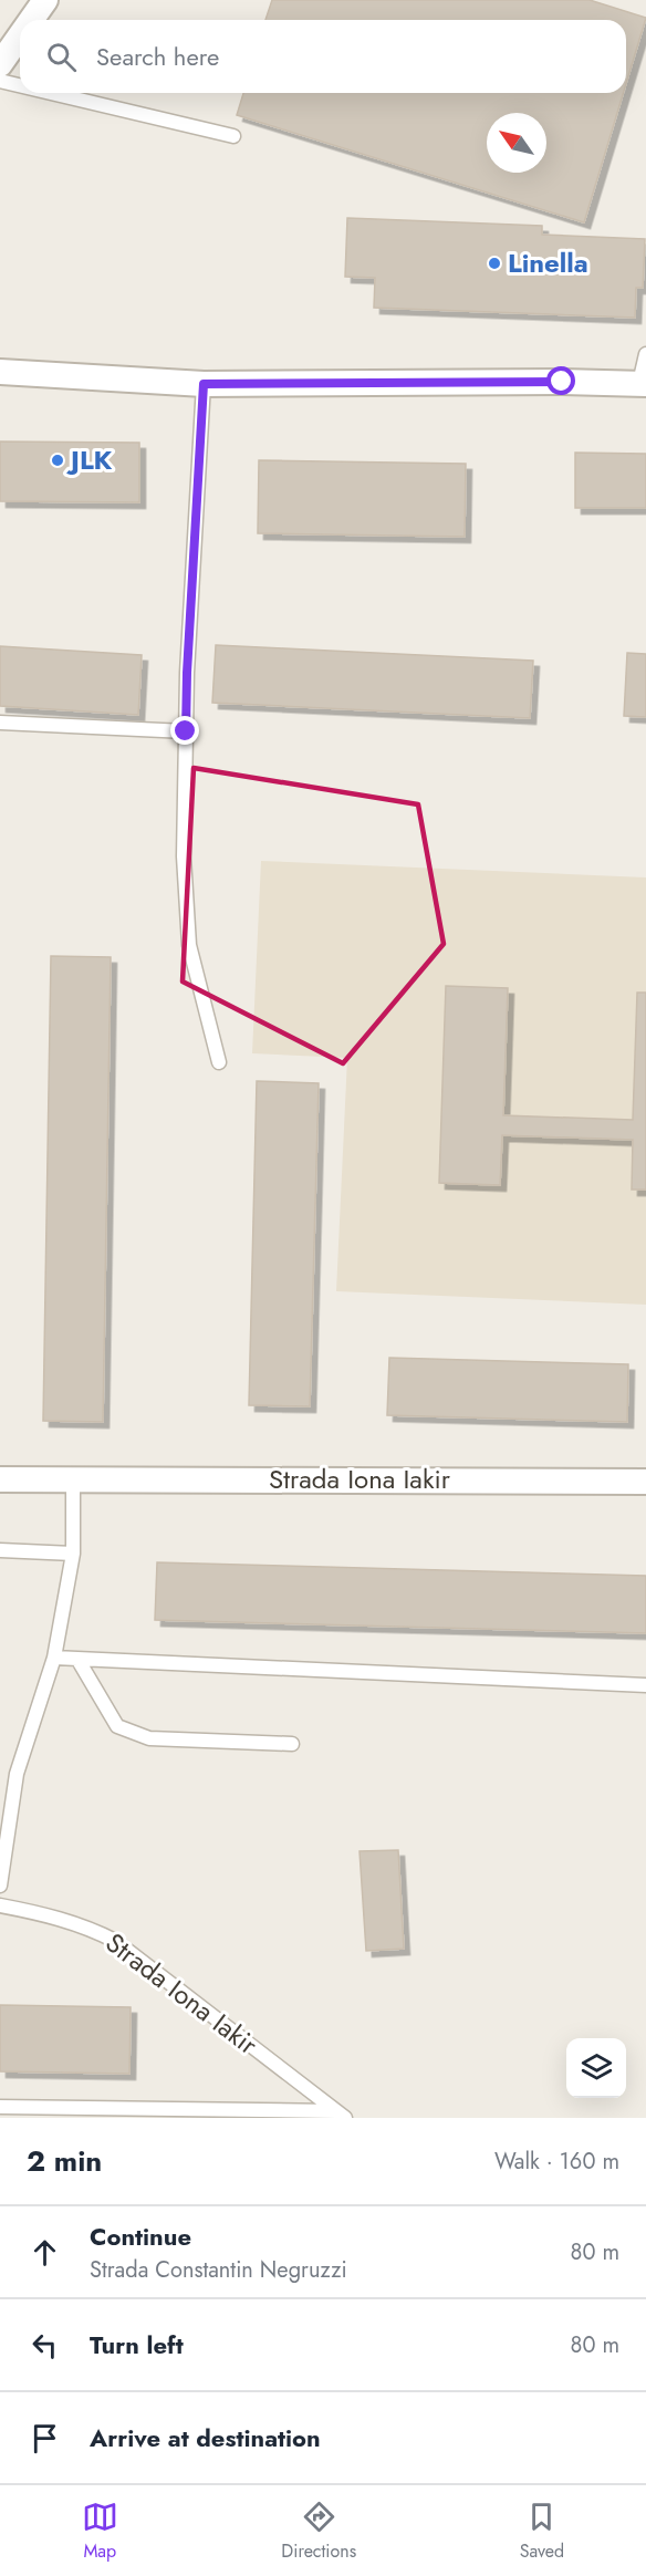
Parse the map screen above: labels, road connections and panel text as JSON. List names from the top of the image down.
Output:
{
  "streets": {
    "street": ["Strada Iona Iakir"]
  },
  "places": ["Linella", "JLK"],
  "north": "top left",
  "page": {
    "search": "Search here",
    "heading": ["2 min", "Walk · 160 m"],
    "list": [
      ["Continue", "Strada Constantin Negruzzi", "80 m"],
      ["Turn left", "80 m"],
      "Arrive at destination"
    ],
    "nav": ["Map", "Directions", "Saved"]
  }
}
